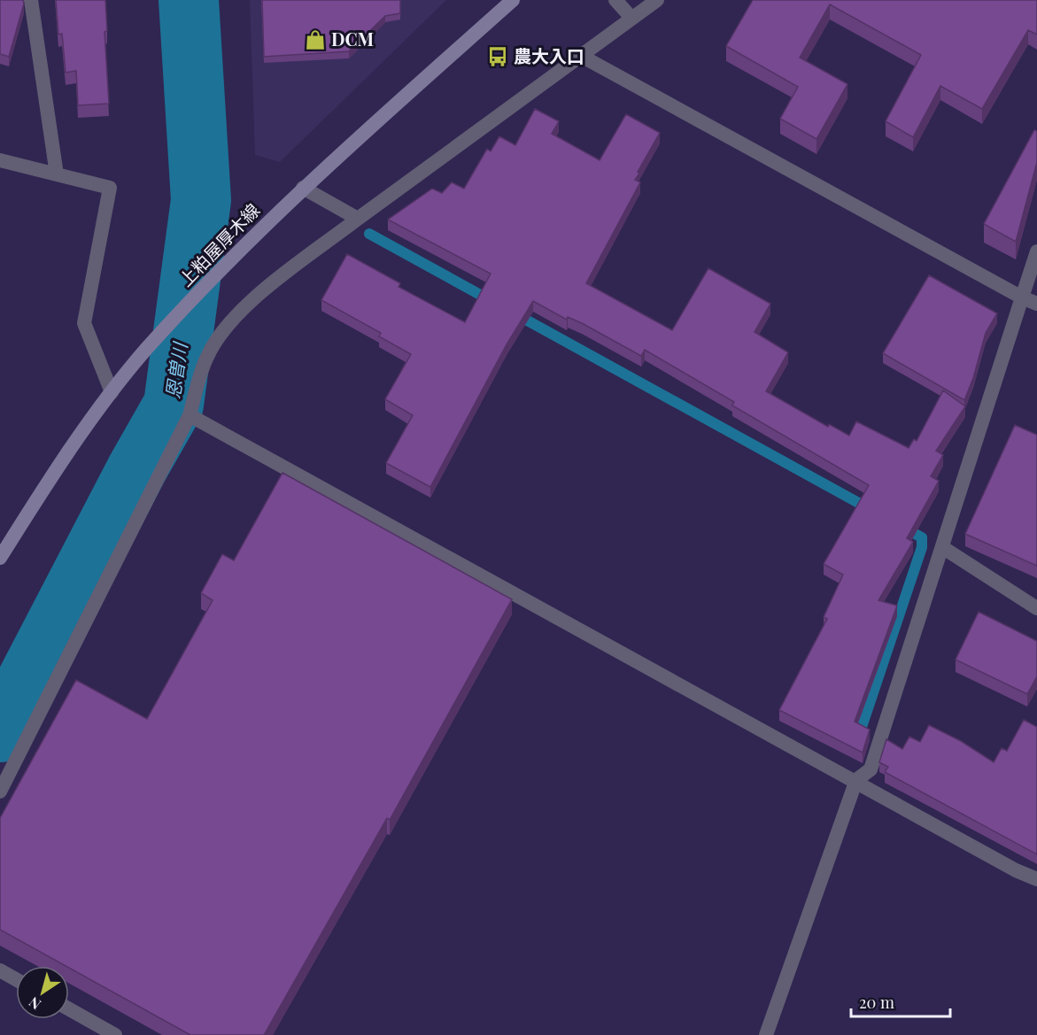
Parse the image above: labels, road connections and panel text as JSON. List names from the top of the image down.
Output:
{
  "streets": {
    "main road": ["上粕屋厚木線"]
  },
  "water": ["恩曽川"],
  "places": {
    "shop": ["DCM"],
    "bus stop": ["農大入口"]
  },
  "scale_bar": "20 m",
  "north": "bottom left"
}
